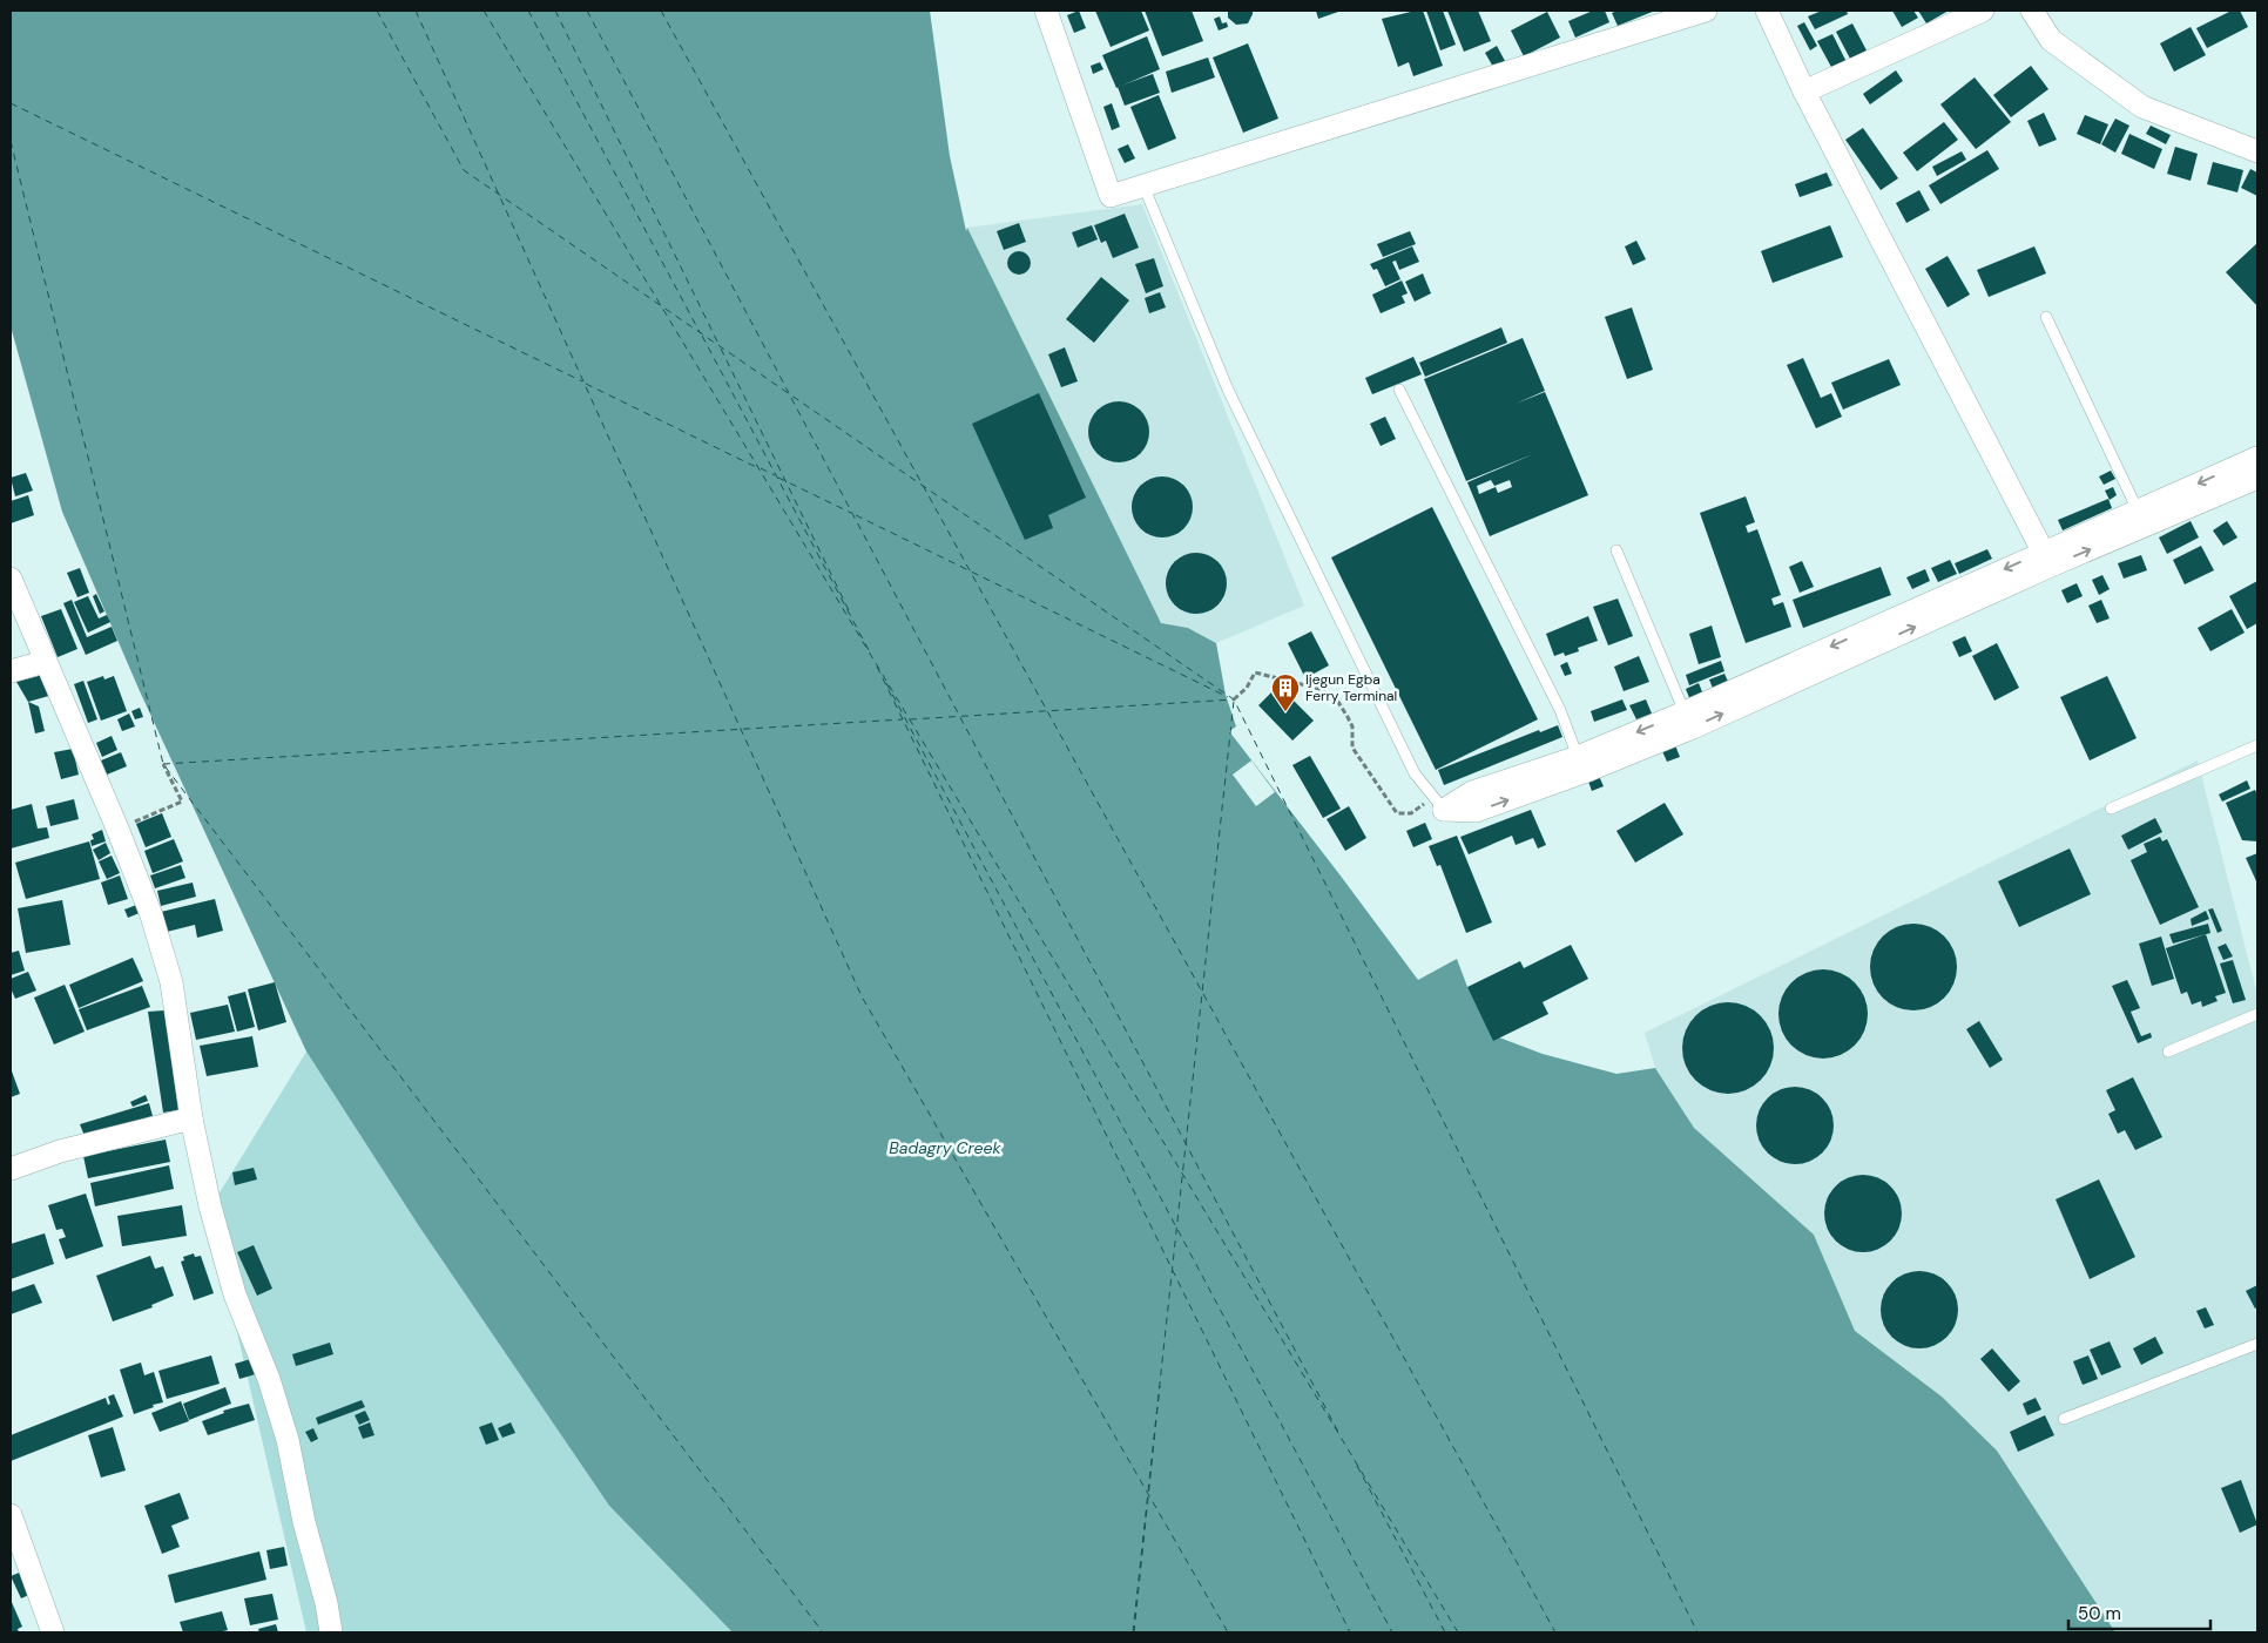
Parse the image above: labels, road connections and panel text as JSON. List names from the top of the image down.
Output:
{
  "water": ["Badagry Creek"],
  "places": {
    "building": ["Ijegun Egba Ferry Terminal"]
  },
  "scale_bar": "50 m"
}
